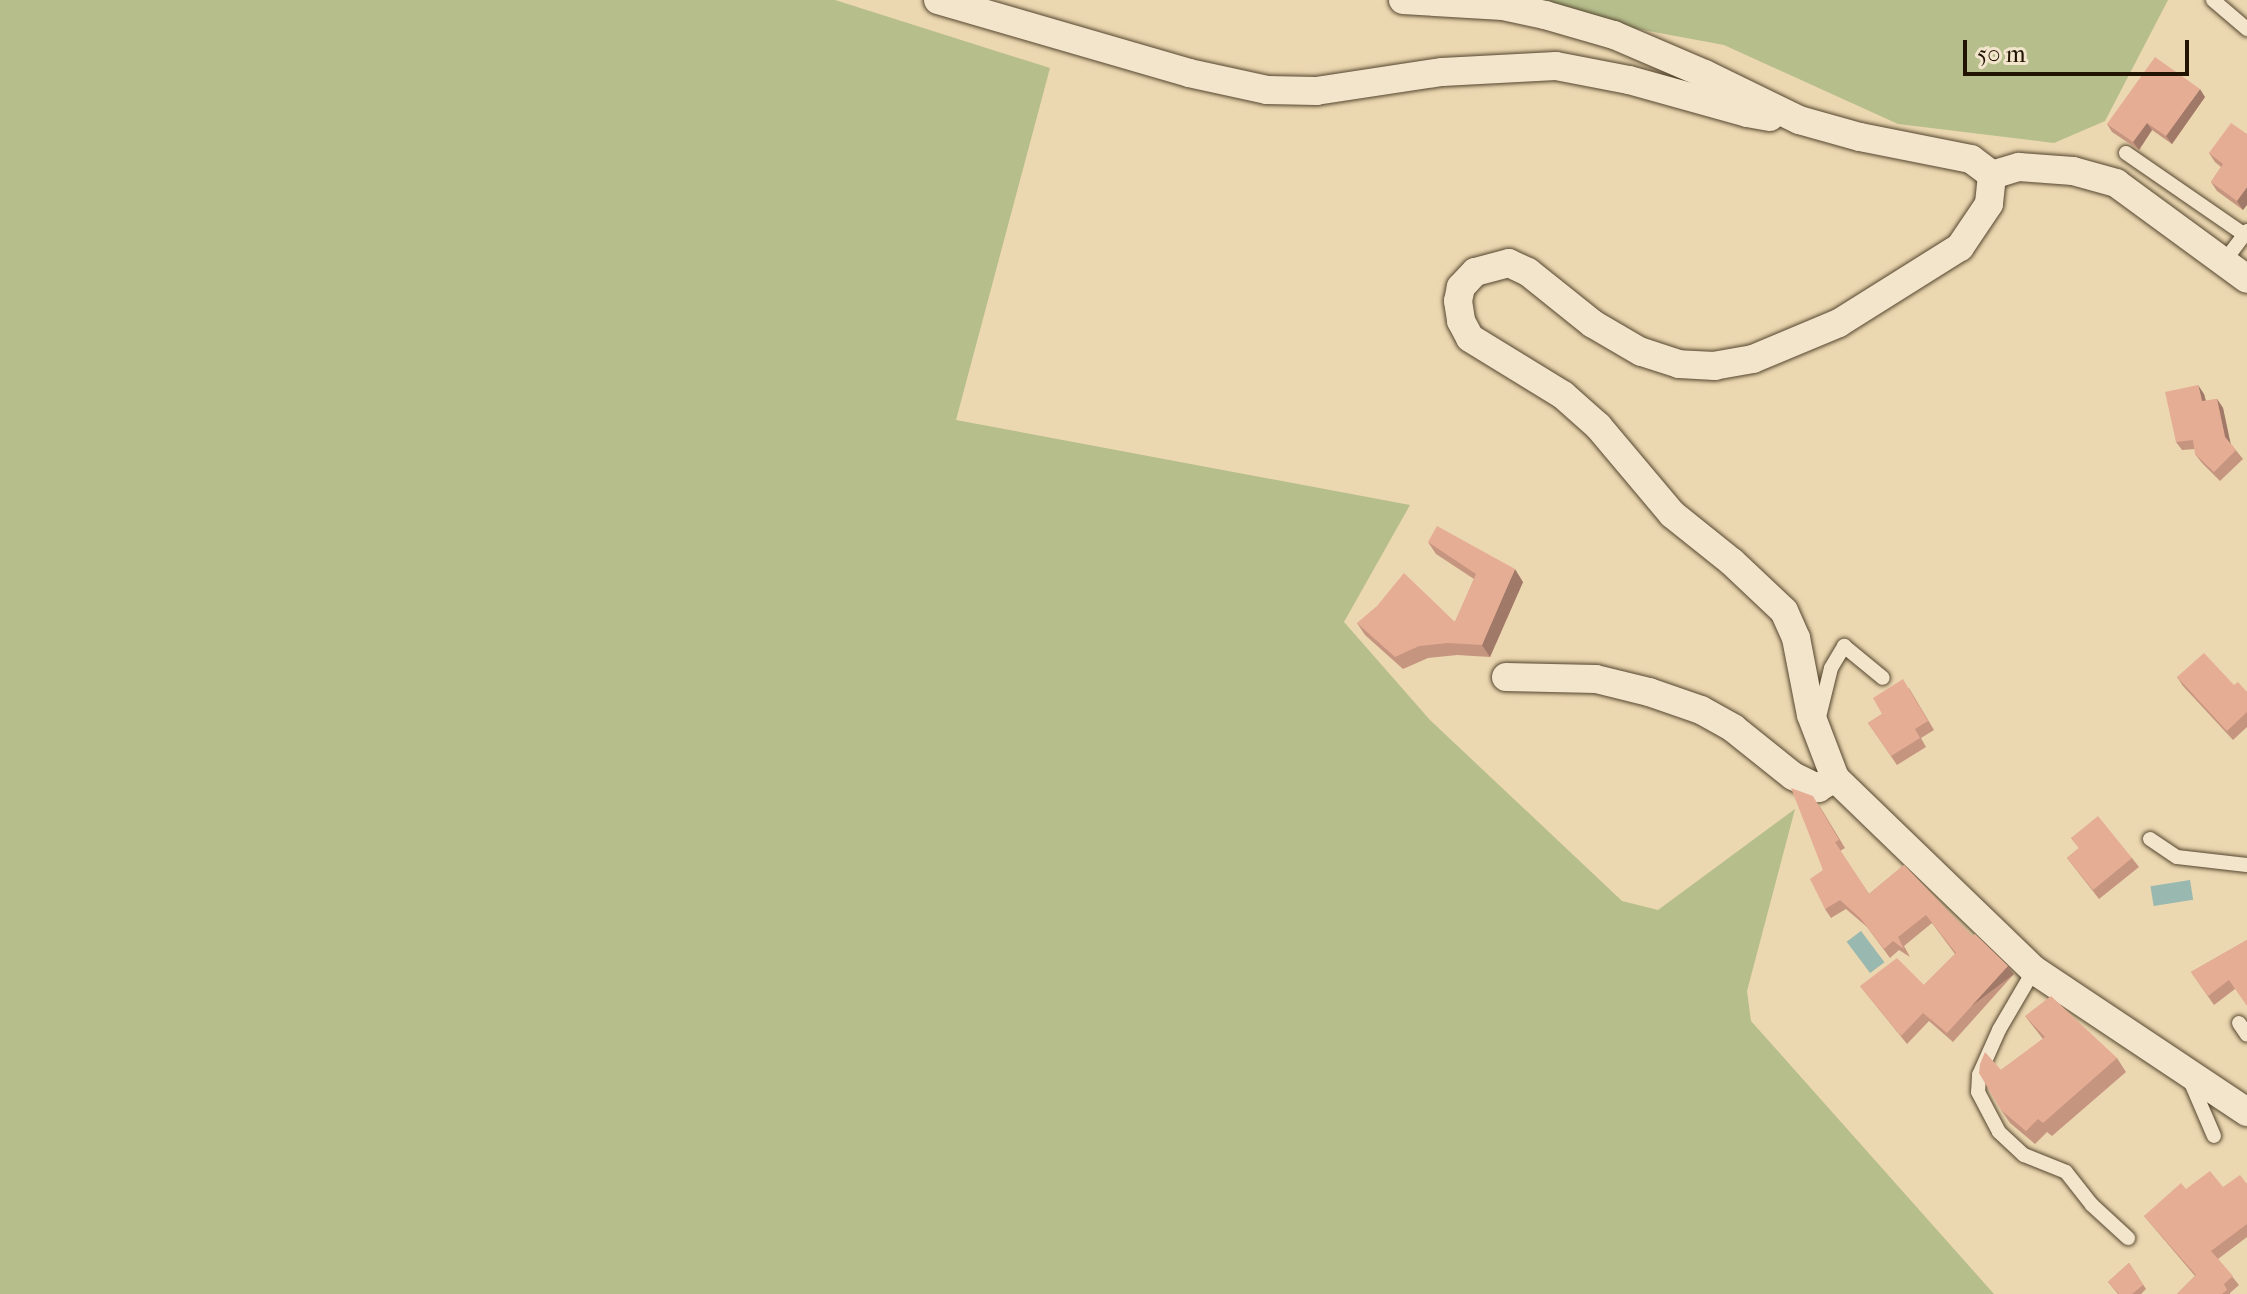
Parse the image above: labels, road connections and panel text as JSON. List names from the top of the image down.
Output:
{
  "scale_bar": "50 m"
}
